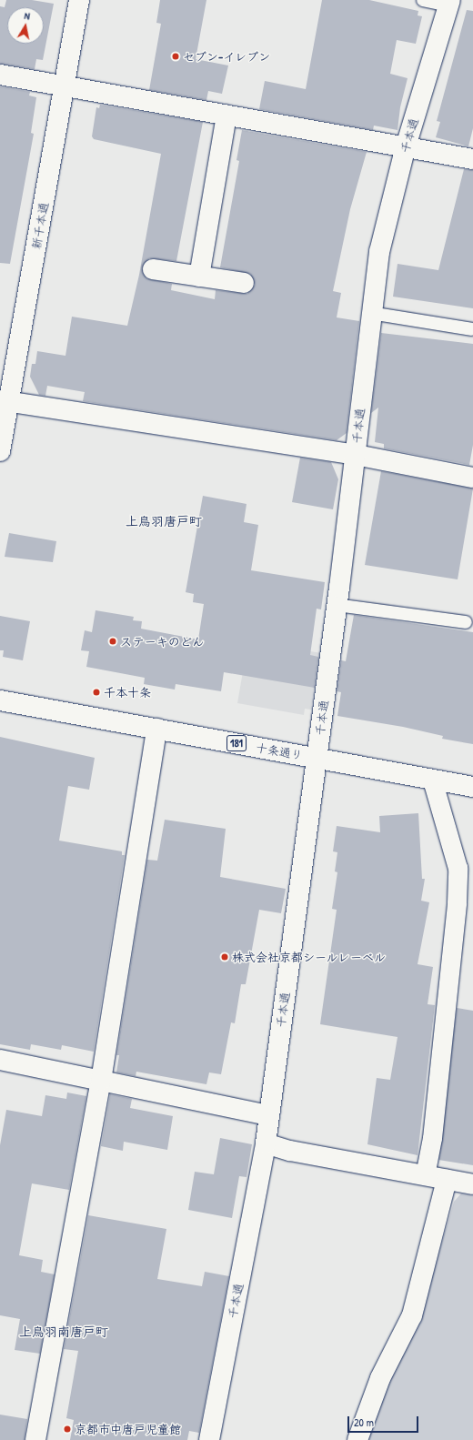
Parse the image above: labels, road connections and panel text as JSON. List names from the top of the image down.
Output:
{
  "streets": {
    "street": [
      "千本通",
      "新千本通",
      "181",
      "十条通り"
    ]
  },
  "crossings": [
    ["千本通", "十条通り"]
  ],
  "districts": ["上鳥羽唐戸町", "上鳥羽南唐戸町"],
  "places": [
    "セブン-イレブン",
    "ステーキのどん",
    "千本十条",
    "株式会社京都シールレーベル",
    "京都市中唐戸児童館"
  ],
  "scale_bar": "20 m",
  "north": "top"
}
